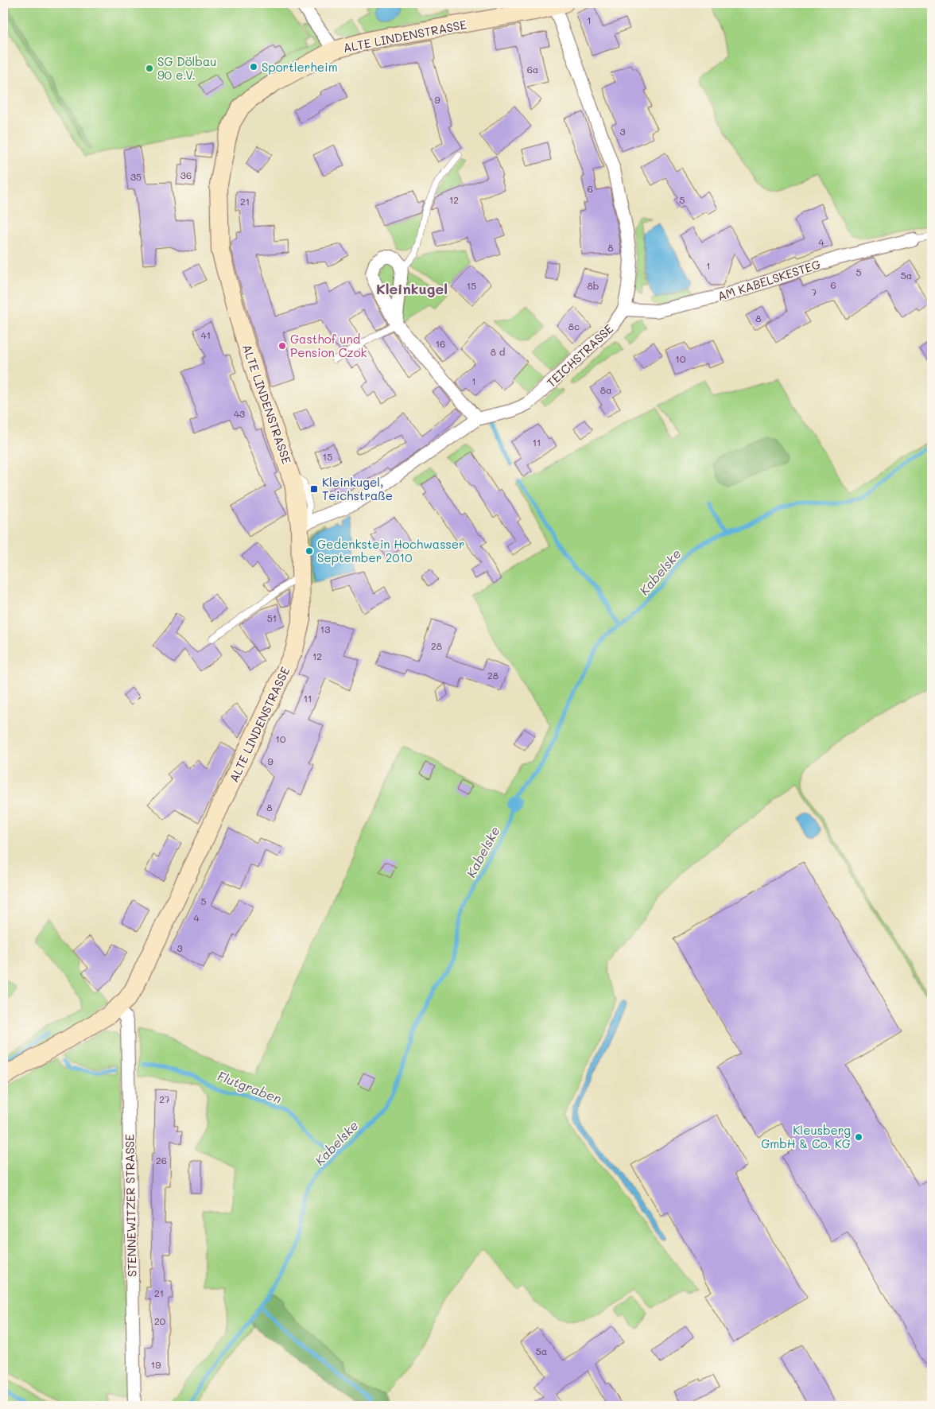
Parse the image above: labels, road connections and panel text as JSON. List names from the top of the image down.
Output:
{
  "streets": {
    "street": [
      "ALTE LINDENSTRASSE",
      "AM KABELSKESTEG",
      "TEICHSTRASSE",
      "STENNEWITZER STRASSE"
    ]
  },
  "crossings": [
    ["ALTE LINDENSTRASSE", "TEICHSTRASSE"],
    ["ALTE LINDENSTRASSE", "STENNEWITZER STRASSE"],
    ["AM KABELSKESTEG", "TEICHSTRASSE"]
  ],
  "districts": ["Kleinkugel"],
  "water": ["Kabelske", "Flutgraben"],
  "places": {
    "other": [
      "Sportlerheim",
      "SG Dölbau 90 e.V.",
      "Gasthof und Pension Czok",
      "Gedenkstein Hochwasser September 2010",
      "Kleusberg GmbH & Co. KG"
    ],
    "transit": ["Kleinkugel, Teichstraße"]
  },
  "house_numbers": [
    "1",
    "6a",
    "9",
    "3",
    "36",
    "35",
    "6",
    "12",
    "5",
    "21",
    "4",
    "8",
    "1",
    "5",
    "5a",
    "6",
    "15",
    "8b",
    "7",
    "8",
    "8c",
    "41",
    "16",
    "8 d",
    "10",
    "1",
    "8a",
    "43",
    "11",
    "15",
    "51",
    "13",
    "28",
    "12",
    "28",
    "11",
    "10",
    "9",
    "8",
    "5",
    "4",
    "3",
    "27",
    "26",
    "21",
    "20",
    "5a",
    "19"
  ]
}
